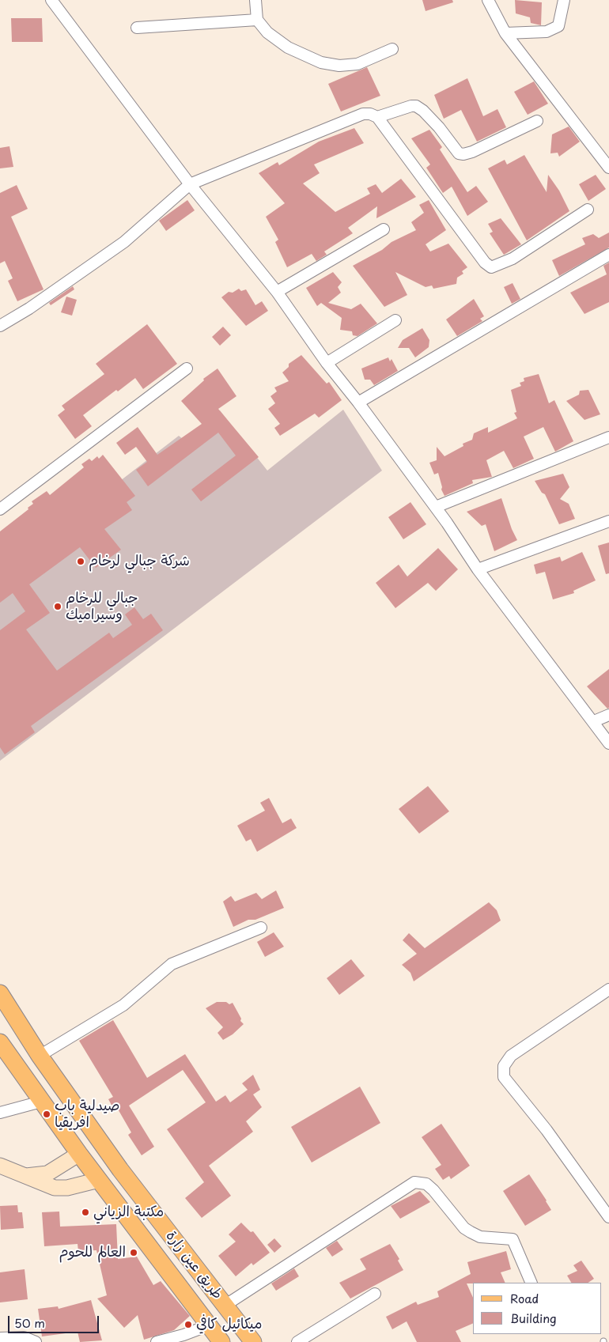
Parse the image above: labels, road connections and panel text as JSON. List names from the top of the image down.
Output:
{
  "streets": {
    "main road": ["طريق عين زارة"]
  },
  "places": [
    "شركة جبالي لرخام",
    "جبالي للرخام وسيراميك",
    "صيدلية باب افريقيا",
    "مكتبة الزياني",
    "العالم للحوم",
    "ميكائيل كافي"
  ],
  "legend": ["Road", "Building"],
  "scale_bar": "50 m"
}
